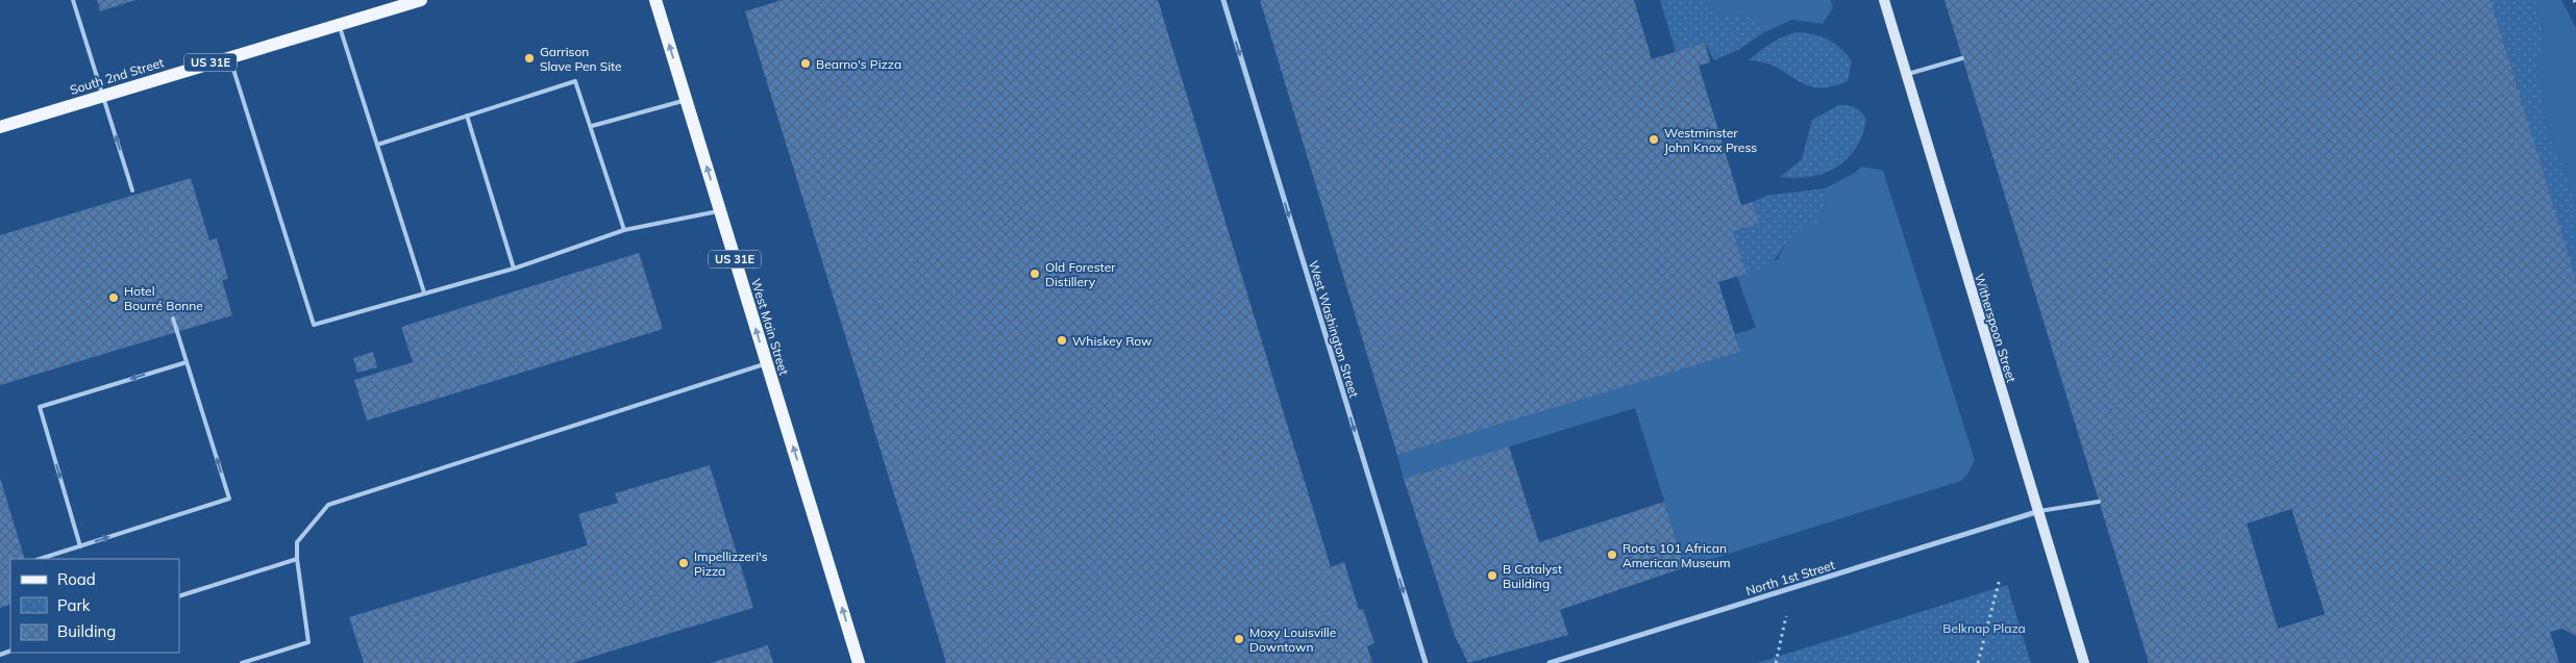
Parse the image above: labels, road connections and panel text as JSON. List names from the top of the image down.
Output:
{
  "streets": {
    "main road": ["US 31E", "South 2nd Street", "West Main Street"],
    "street": ["Witherspoon Street", "West Washington Street", "North 1st Street"]
  },
  "crossings": [
    ["Witherspoon Street", "North 1st Street"]
  ],
  "one_way": ["West Main Street", "West Washington Street"],
  "parks": ["Belknap Plaza"],
  "places": [
    "Garrison Slave Pen Site",
    "Bearno's Pizza",
    "Westminster John Knox Press",
    "Old Forester Distillery",
    "Hotel Bourré Bonne",
    "Whiskey Row",
    "Roots 101 African American Museum",
    "Impellizzeri's Pizza",
    "B Catalyst Building",
    "Moxy Louisville Downtown"
  ],
  "legend": ["Road", "Park", "Building"]
}
